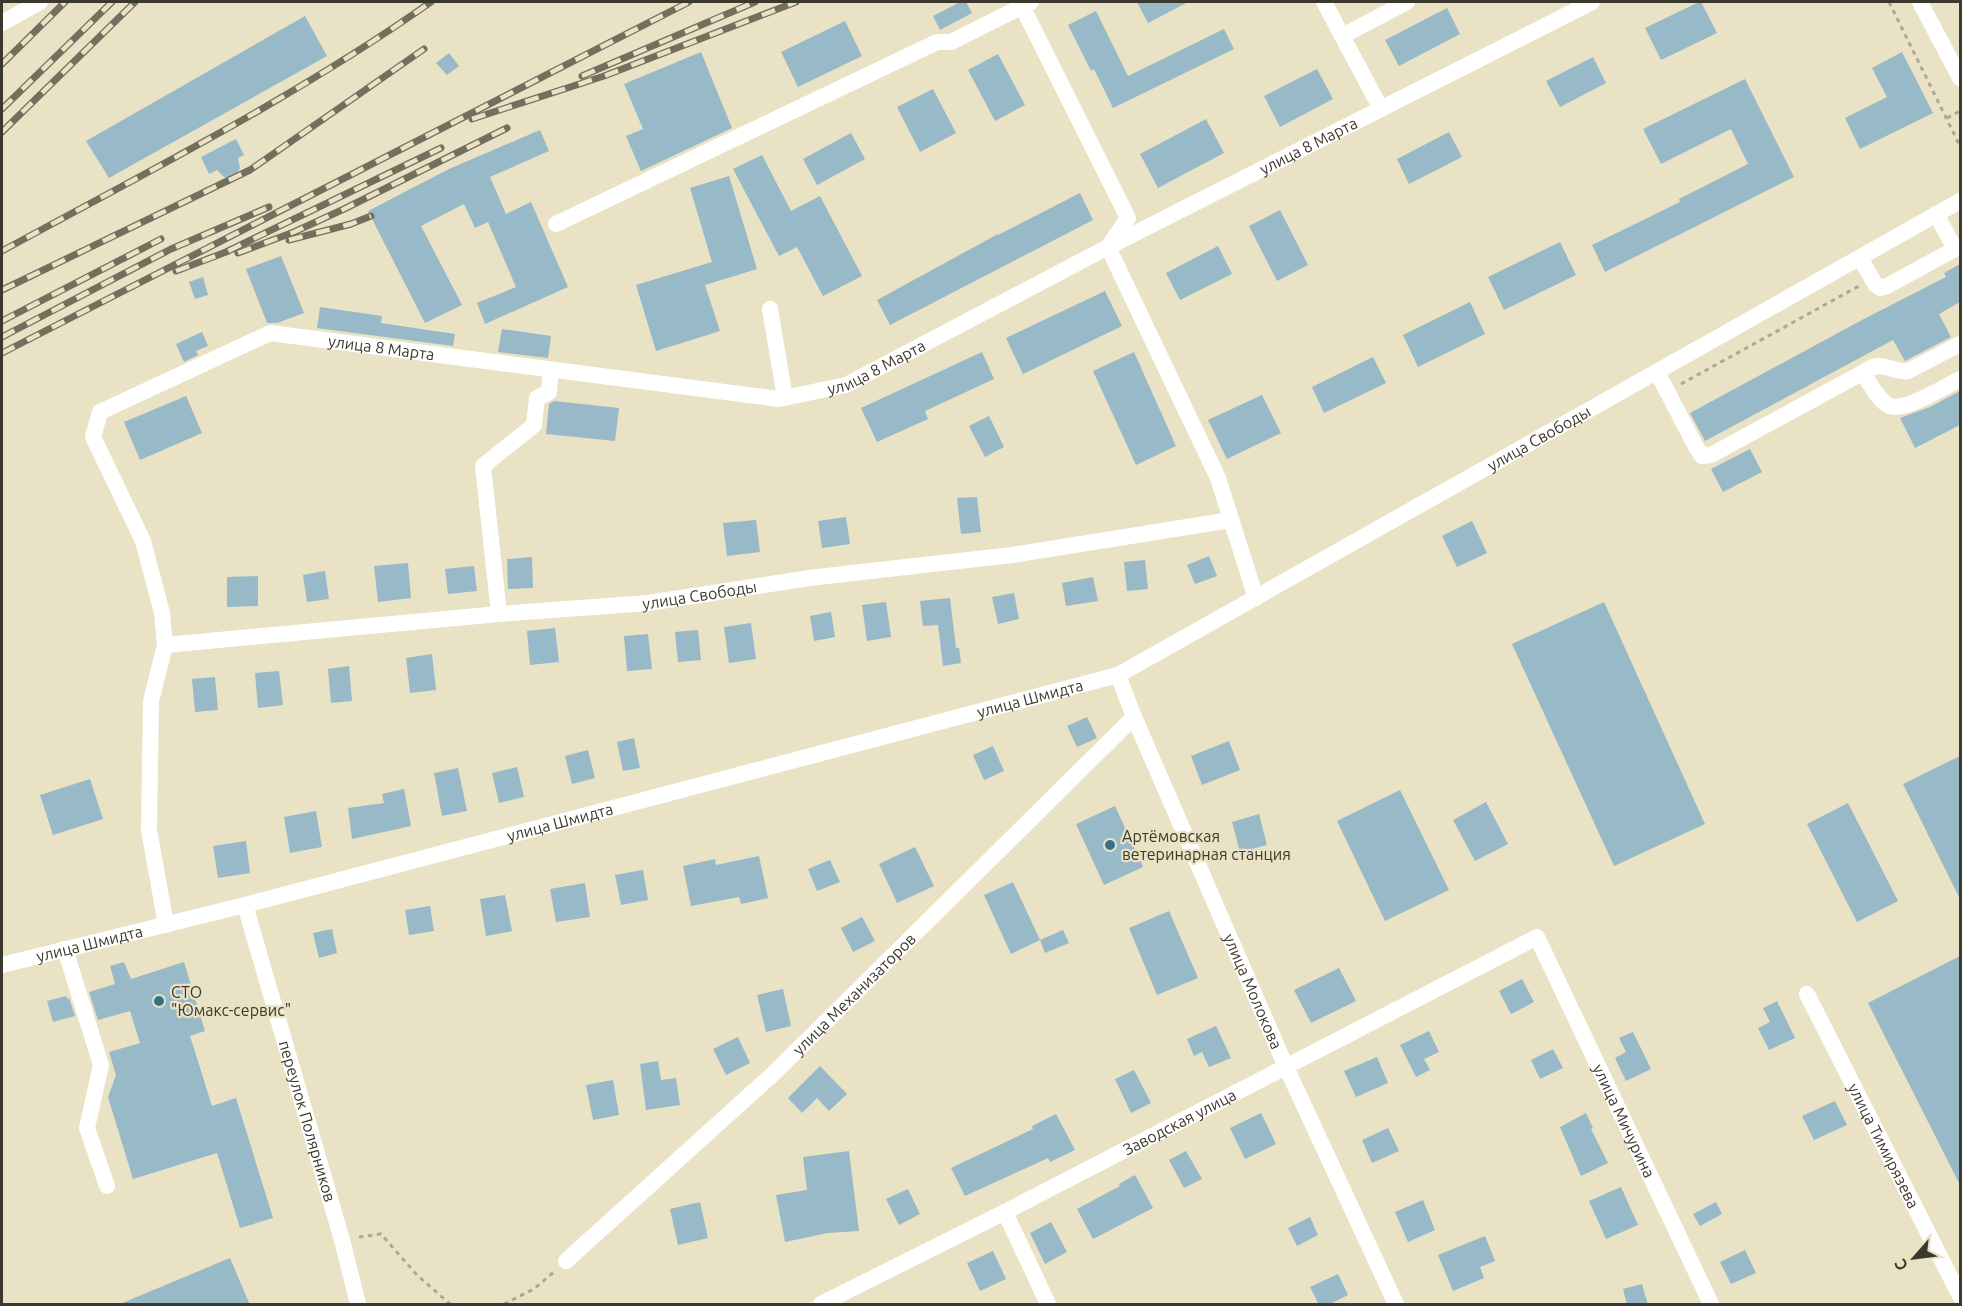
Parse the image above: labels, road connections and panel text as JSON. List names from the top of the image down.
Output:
{
  "streets": {
    "street": [
      "улица 8 Марта",
      "улица Свободы",
      "улица Шмидта",
      "улица Молокова",
      "улица Механизаторов",
      "улица Мичурина",
      "переулок Полярников",
      "Заводская улица",
      "улица Тимирязева"
    ]
  },
  "crossings": [
    ["улица 8 Марта", "улица Свободы"],
    ["улица Свободы", "улица Шмидта"],
    ["улица Свободы", "улица Молокова"],
    ["улица Шмидта", "улица Молокова"],
    ["улица Шмидта", "переулок Полярников"],
    ["улица Молокова", "улица Механизаторов"],
    ["улица Молокова", "Заводская улица"],
    ["улица Мичурина", "Заводская улица"]
  ],
  "places": ["Артёмовская ветеринарная станция", "СТО \"Юмакс-сервис\""],
  "north": "bottom left"
}
